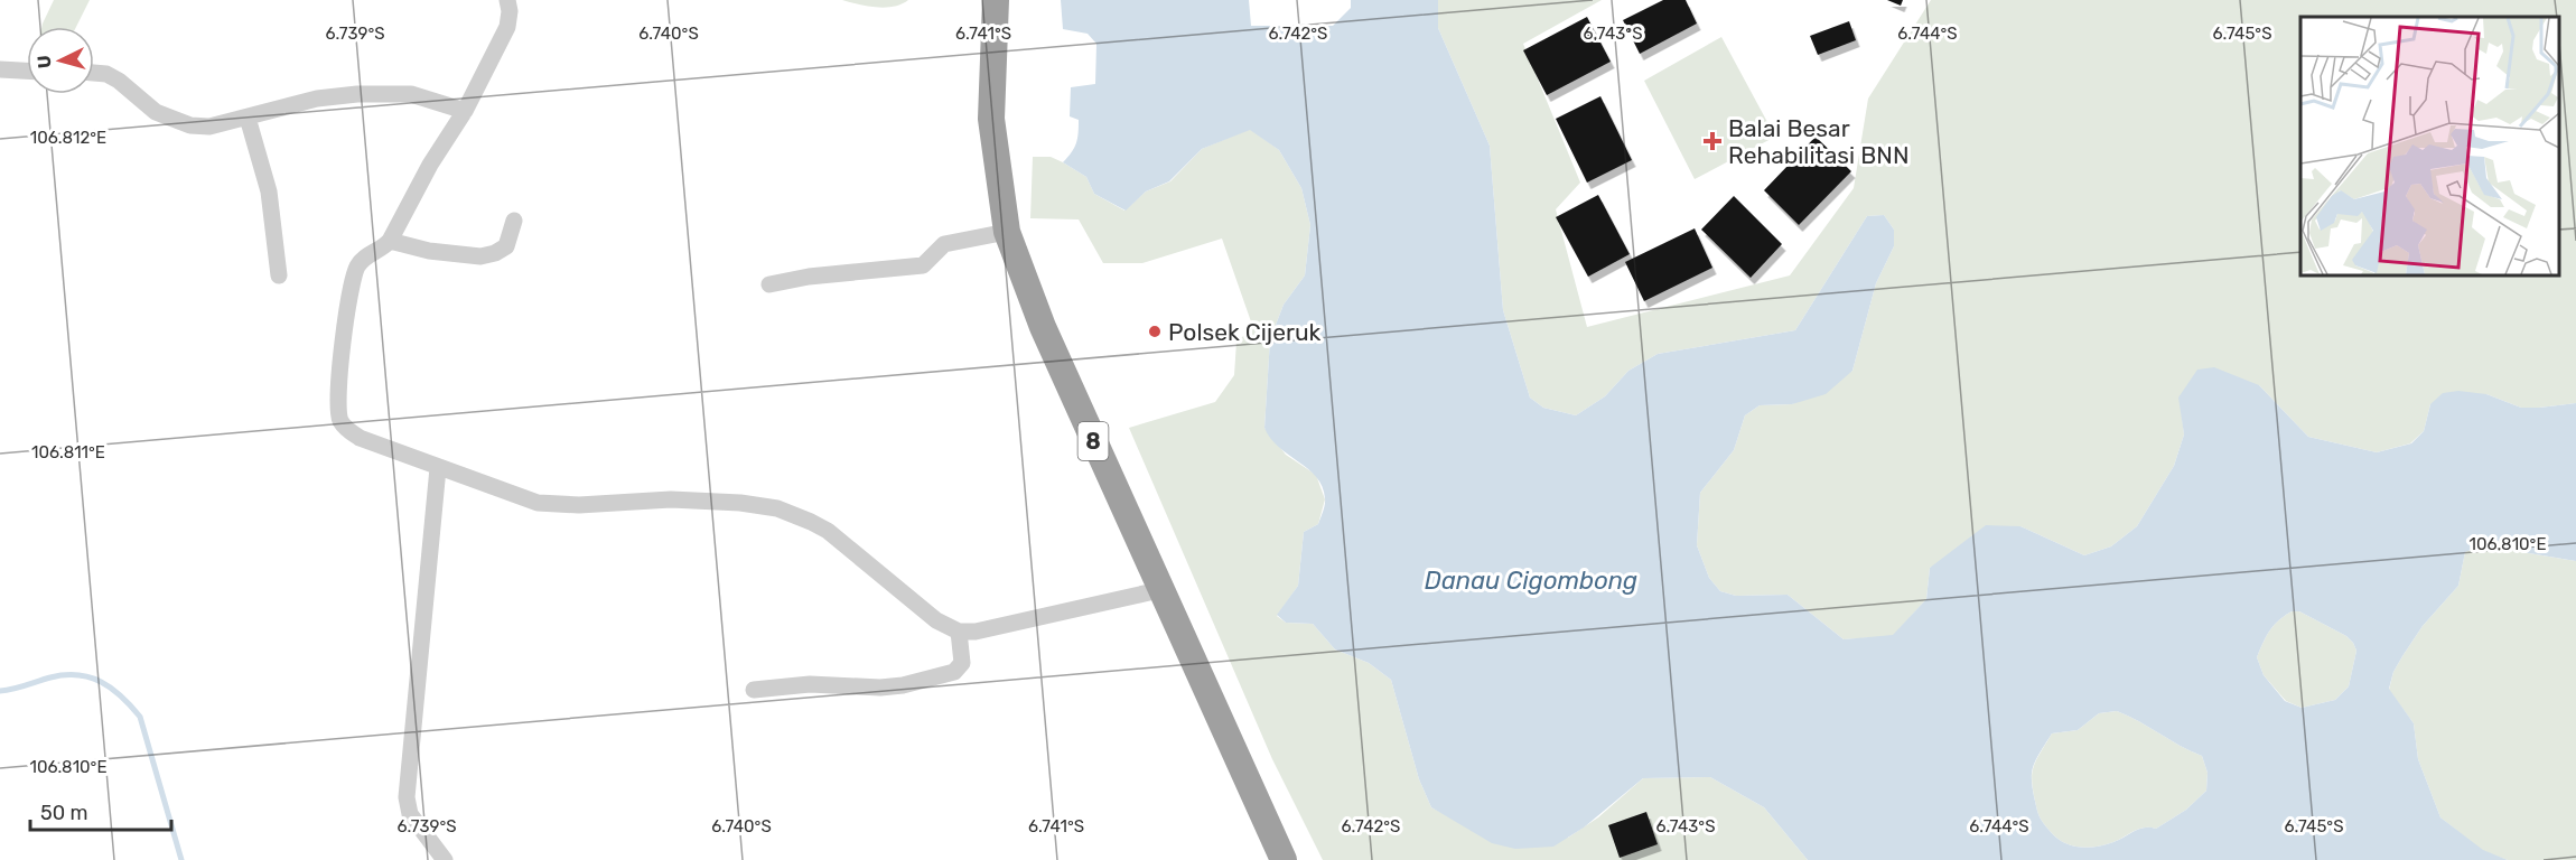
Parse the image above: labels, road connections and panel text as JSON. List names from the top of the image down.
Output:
{
  "streets": {
    "highway": ["8"]
  },
  "water": ["Danau Cigombong"],
  "places": {
    "health": ["Balai Besar Rehabilitasi BNN"],
    "other": ["Polsek Cijeruk"]
  },
  "scale_bar": "50 m",
  "north": "left",
  "coordinates": [
    "6.739°S",
    "6.740°S",
    "6.741°S",
    "6.742°S",
    "6.743°S",
    "6.744°S",
    "6.745°S",
    "106.812°E",
    "106.811°E",
    "106.810°E"
  ]
}
